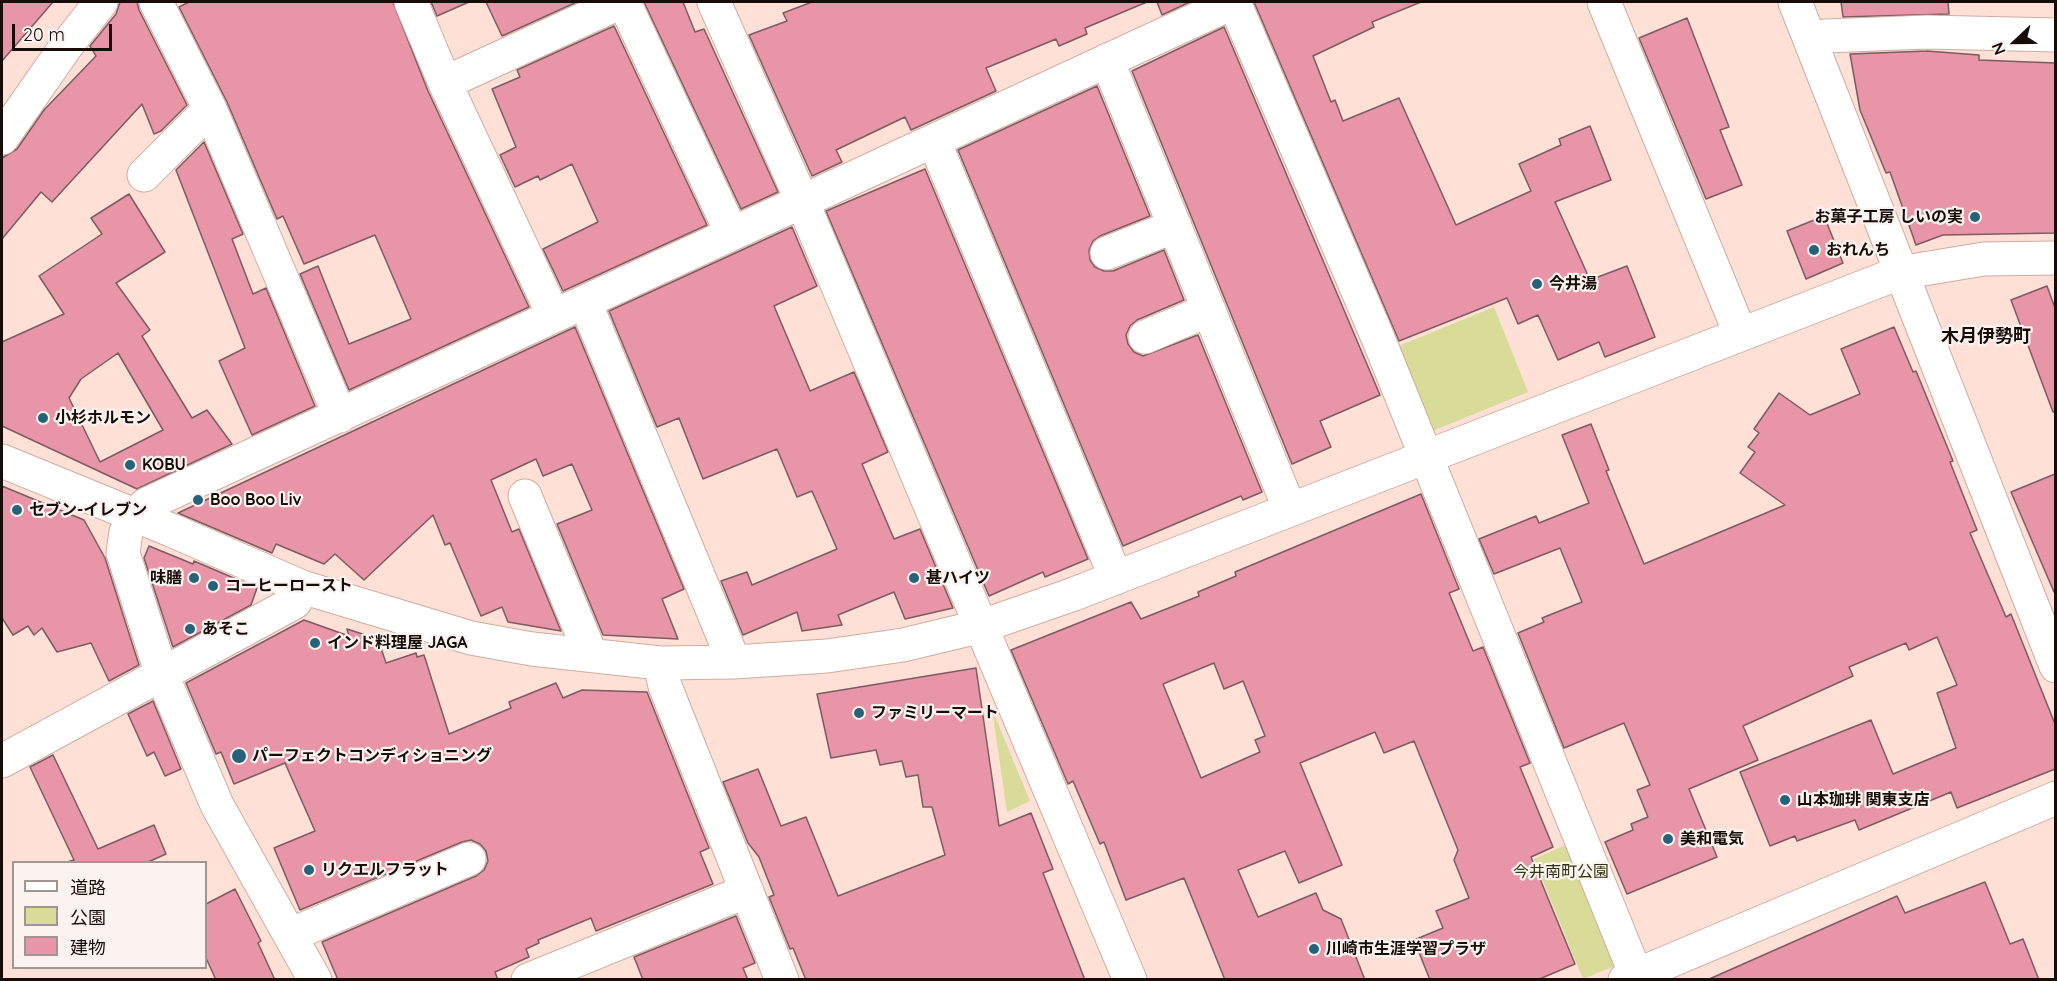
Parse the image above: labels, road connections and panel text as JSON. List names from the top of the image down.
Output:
{
  "districts": ["木月伊勢町"],
  "parks": ["今井南町公園"],
  "places": [
    "お菓子工房 しいの実",
    "おれんち",
    "今井湯",
    "小杉ホルモン",
    "KOBU",
    "Boo Boo Liv",
    "セブン-イレブン",
    "味膳",
    "甚ハイツ",
    "コーヒーロースト",
    "あそこ",
    "インド料理屋 JAGA",
    "ファミリーマート",
    "パーフェクトコンディショニング",
    "山本珈琲 関東支店",
    "美和電気",
    "リクエルフラット",
    "川崎市生涯学習プラザ"
  ],
  "legend": ["道路", "公園", "建物"],
  "scale_bar": "20 m",
  "north": "left"
}
